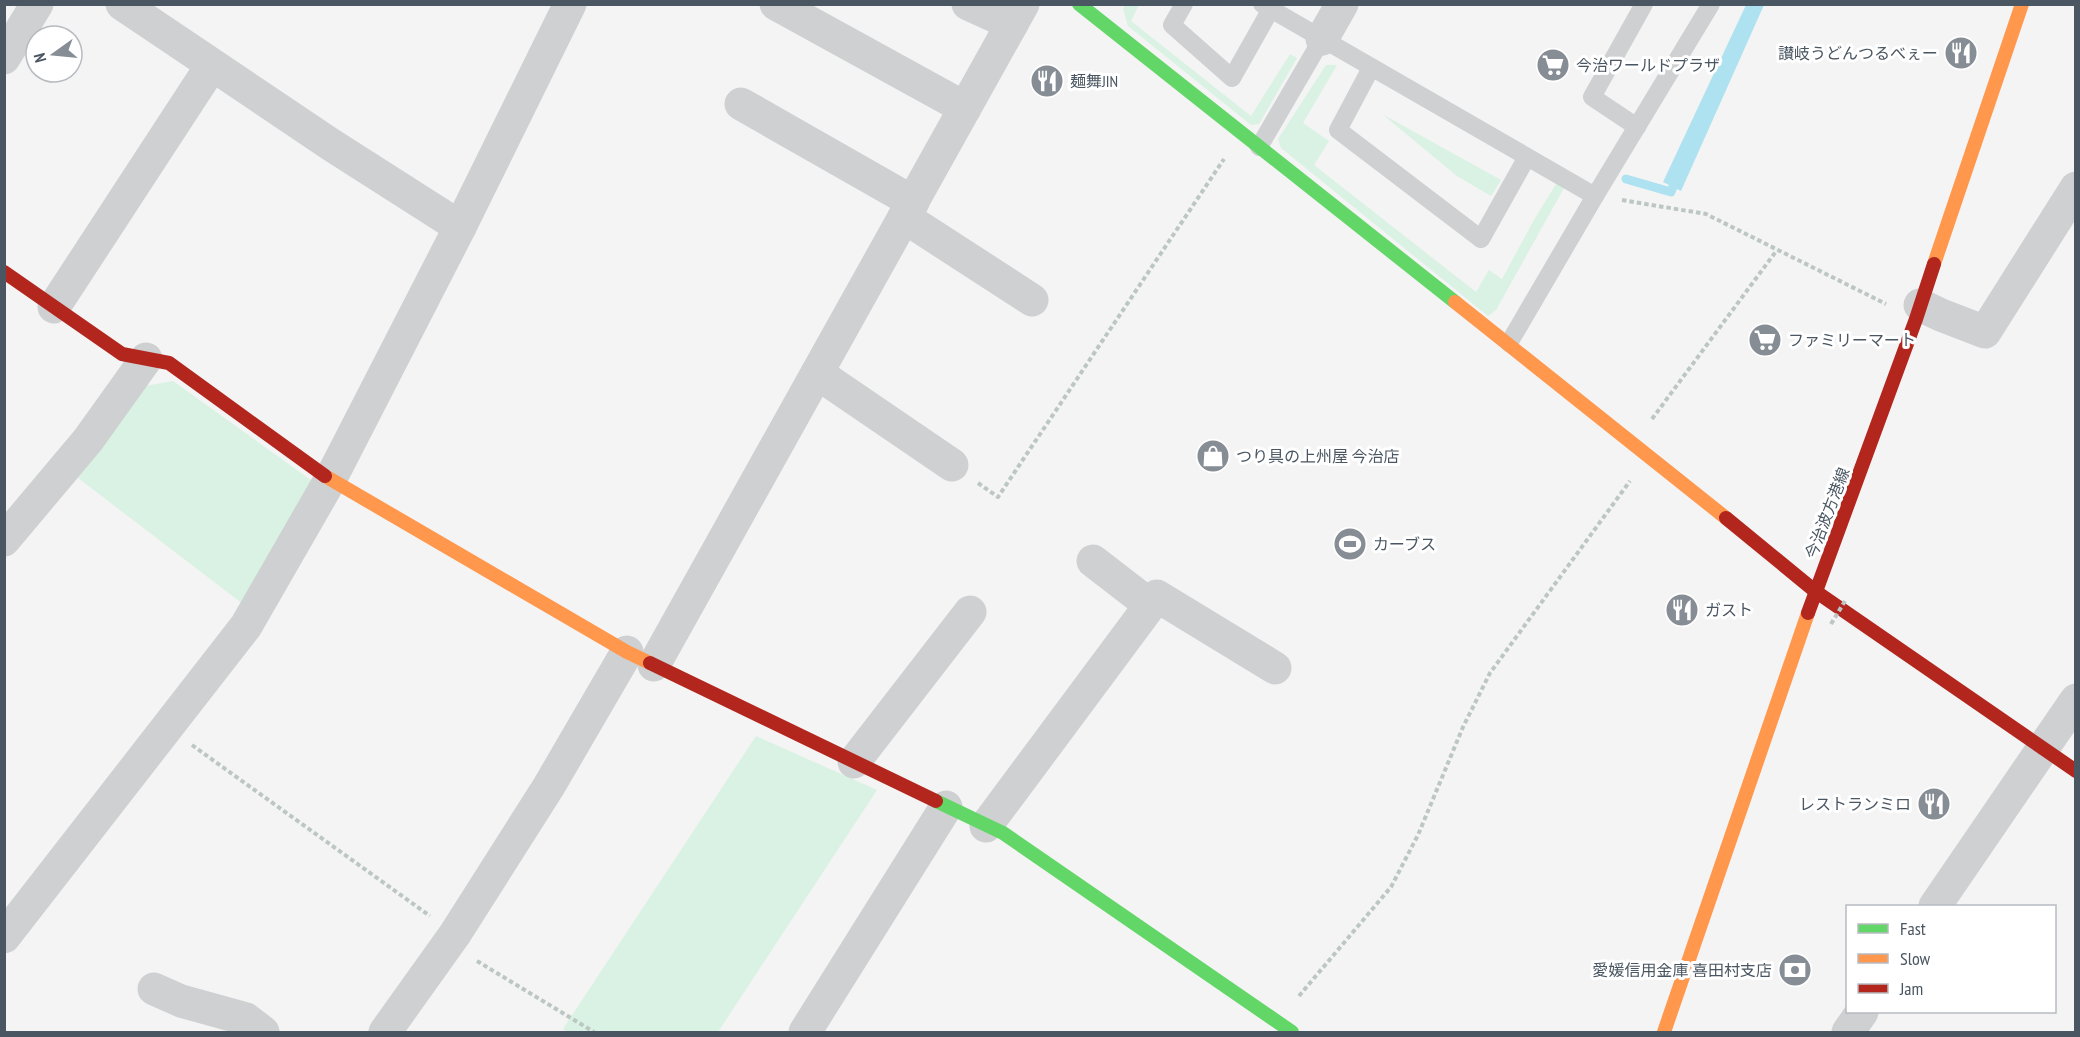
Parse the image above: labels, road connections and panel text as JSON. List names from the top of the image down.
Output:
{
  "streets": {
    "street": ["今治波方港線"]
  },
  "places": {
    "restaurant": [
      "讃岐うどんつるべぇー",
      "麺舞JIN",
      "ガスト",
      "レストランミロ"
    ],
    "supermarket": ["今治ワールドプラザ", "ファミリーマート"],
    "shop": ["つり具の上州屋 今治店"],
    "sports": ["カーブス"],
    "bank": ["愛媛信用金庫 喜田村支店"]
  },
  "legend": ["Fast", "Slow", "Jam"],
  "north": "left"
}
